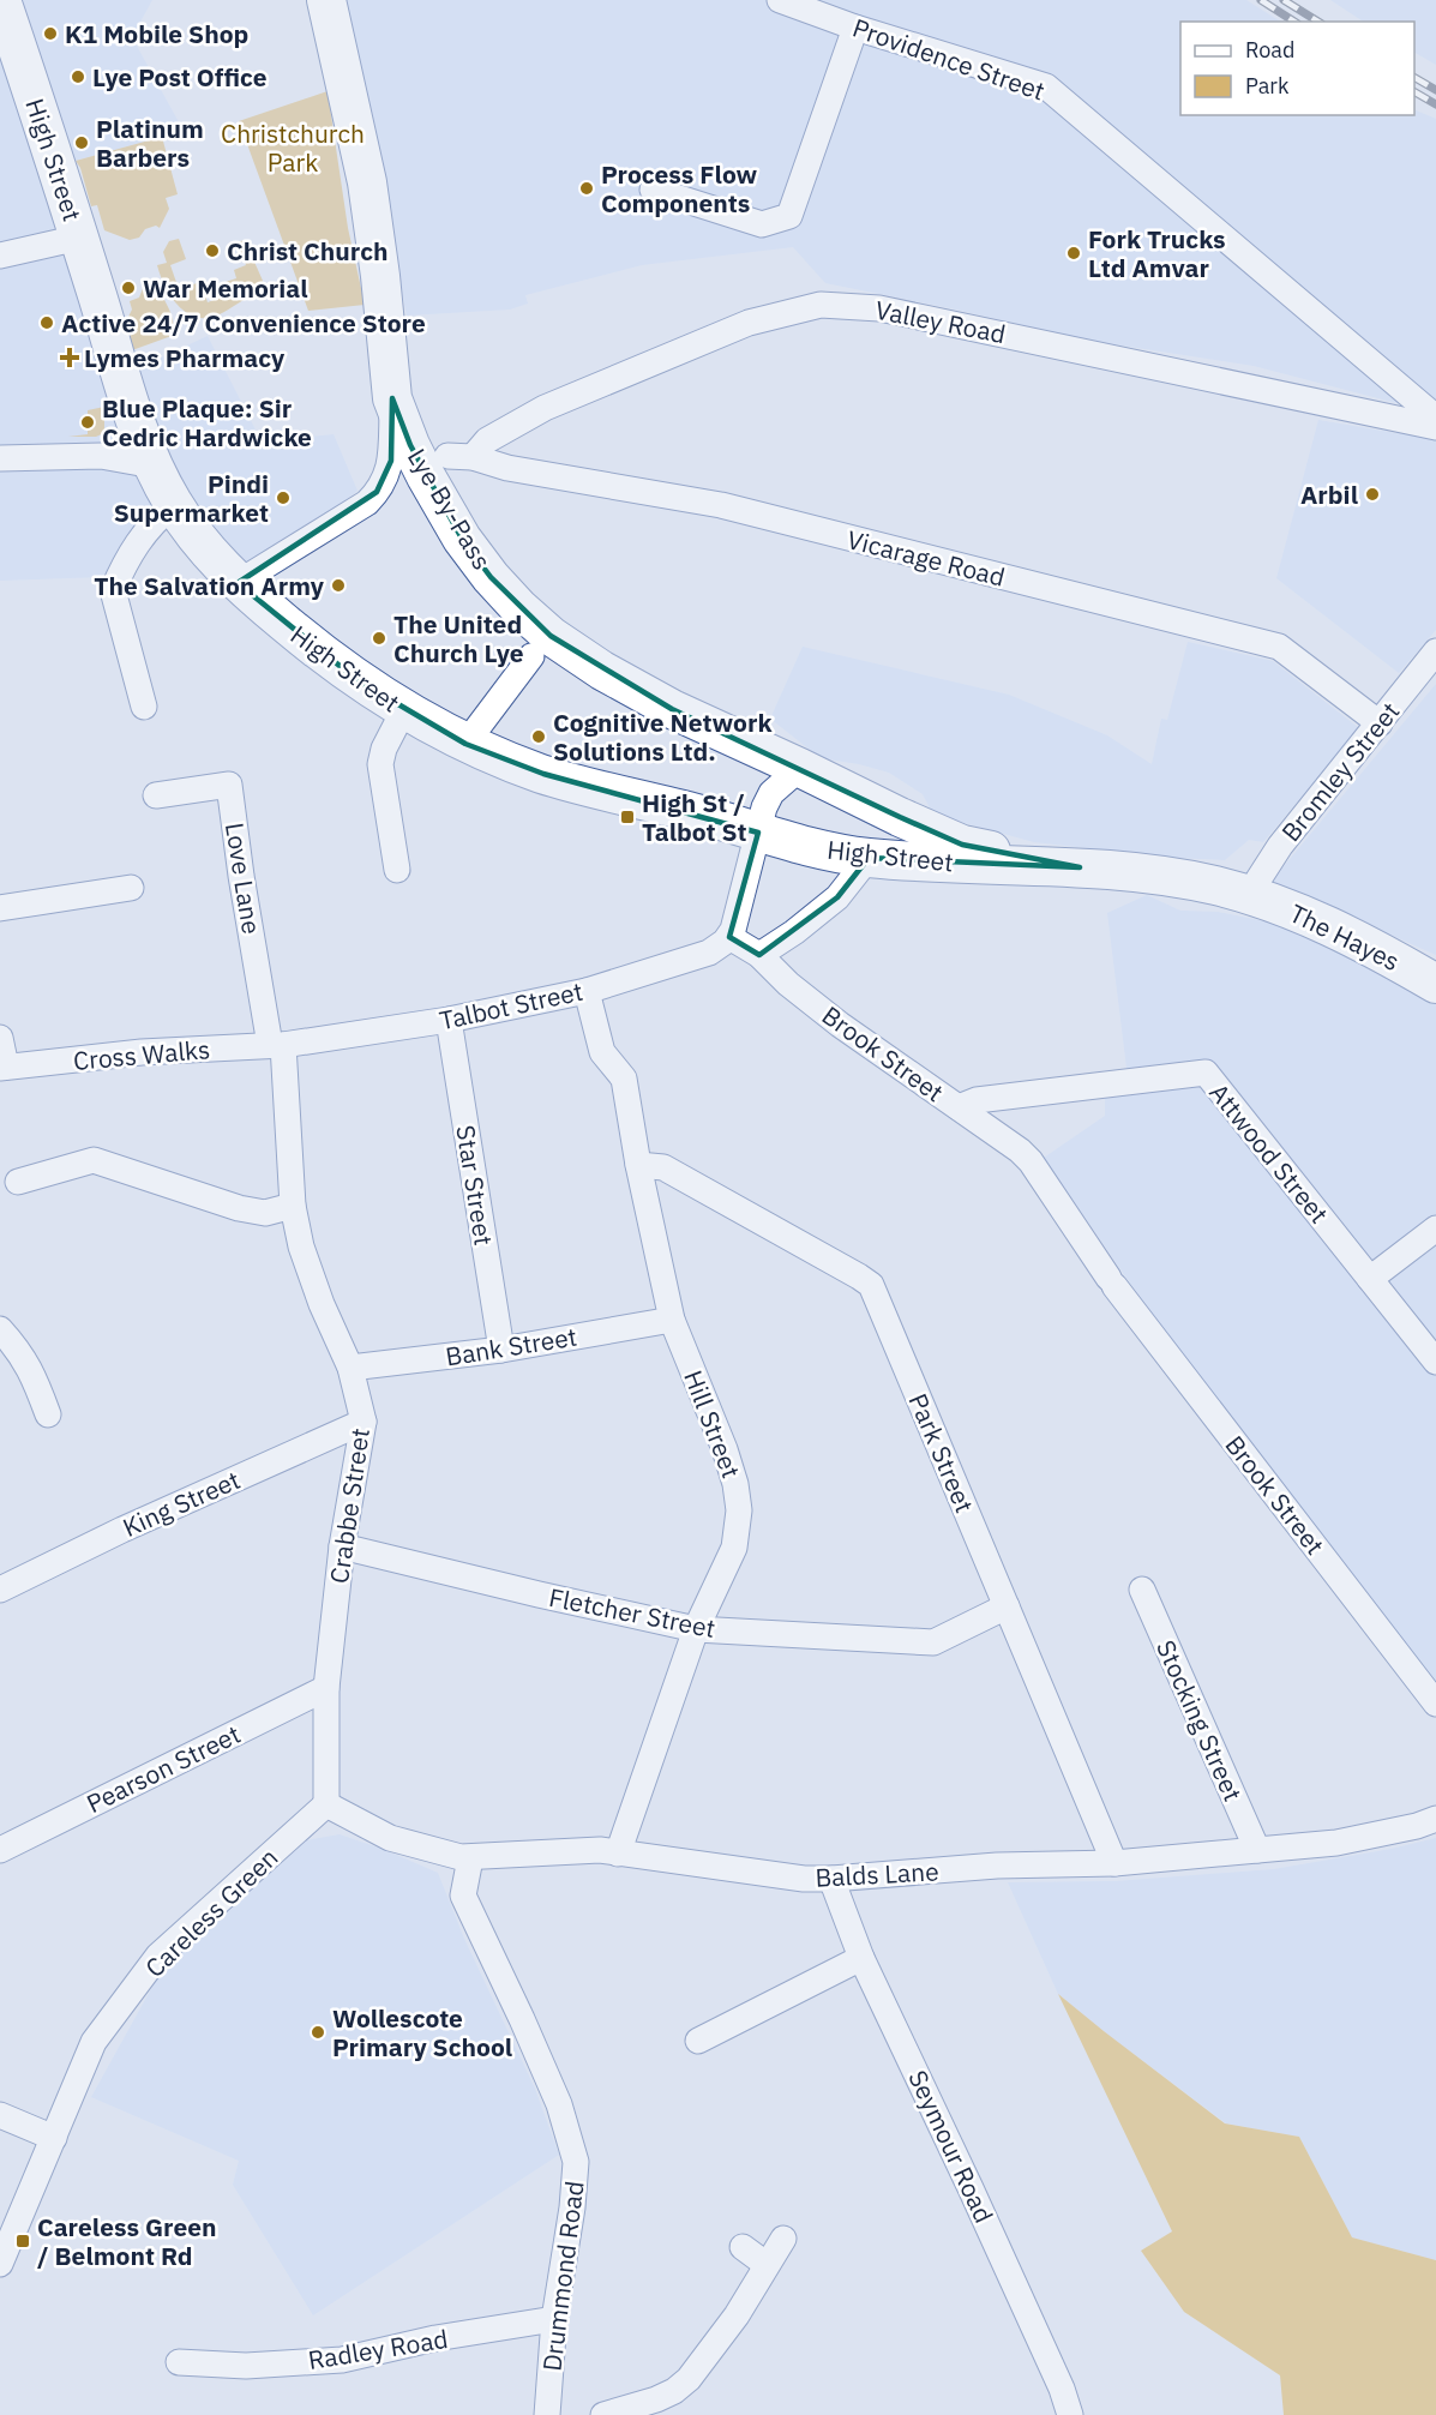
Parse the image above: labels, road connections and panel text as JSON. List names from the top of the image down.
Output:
{
  "streets": {
    "highway": ["High Street", "Lye By-Pass", "The Hayes"],
    "street": [
      "Providence Street",
      "Valley Road",
      "Vicarage Road",
      "Bromley Street",
      "Love Lane",
      "Talbot Street",
      "Brook Street",
      "Cross Walks",
      "Attwood Street",
      "Star Street",
      "Bank Street",
      "Hill Street",
      "Park Street",
      "King Street",
      "Crabbe Street",
      "Fletcher Street",
      "Stocking Street",
      "Pearson Street",
      "Balds Lane",
      "Careless Green",
      "Seymour Road",
      "Drummond Road",
      "Radley Road"
    ]
  },
  "crossings": [
    ["High Street", "Lye By-Pass"],
    ["High Street", "The Hayes"],
    ["Valley Road", "Vicarage Road"],
    ["Lye By-Pass", "The Hayes"],
    ["Vicarage Road", "Bromley Street"],
    ["Bromley Street", "The Hayes"],
    ["Love Lane", "Talbot Street"],
    ["Love Lane", "Cross Walks"],
    ["Love Lane", "Crabbe Street"],
    ["Talbot Street", "Brook Street"],
    ["Talbot Street", "Cross Walks"],
    ["Talbot Street", "Star Street"],
    ["Talbot Street", "Hill Street"],
    ["Talbot Street", "Crabbe Street"],
    ["Brook Street", "Attwood Street"],
    ["Cross Walks", "Crabbe Street"],
    ["Star Street", "Bank Street"],
    ["Bank Street", "Hill Street"],
    ["Bank Street", "Crabbe Street"],
    ["Hill Street", "Park Street"],
    ["Hill Street", "Fletcher Street"],
    ["Hill Street", "Balds Lane"],
    ["Park Street", "Fletcher Street"],
    ["Park Street", "Balds Lane"],
    ["King Street", "Crabbe Street"],
    ["Crabbe Street", "Fletcher Street"],
    ["Crabbe Street", "Pearson Street"],
    ["Crabbe Street", "Balds Lane"],
    ["Crabbe Street", "Careless Green"],
    ["Stocking Street", "Balds Lane"],
    ["Balds Lane", "Careless Green"],
    ["Balds Lane", "Seymour Road"],
    ["Balds Lane", "Drummond Road"],
    ["Drummond Road", "Radley Road"]
  ],
  "parks": ["Christchurch Park"],
  "places": {
    "other": [
      "K1 Mobile Shop",
      "Lye Post Office",
      "Platinum Barbers",
      "Process Flow Components",
      "Christ Church",
      "Fork Trucks Ltd Amvar",
      "War Memorial",
      "Active 24/7 Convenience Store",
      "Blue Plaque: Sir Cedric Hardwicke",
      "Arbil",
      "Pindi Supermarket",
      "The Salvation Army",
      "The United Church Lye",
      "Cognitive Network Solutions Ltd.",
      "Wollescote Primary School"
    ],
    "health": ["Lymes Pharmacy"],
    "transit": ["High St / Talbot St", "Careless Green / Belmont Rd"]
  },
  "legend": ["Road", "Park"]
}
